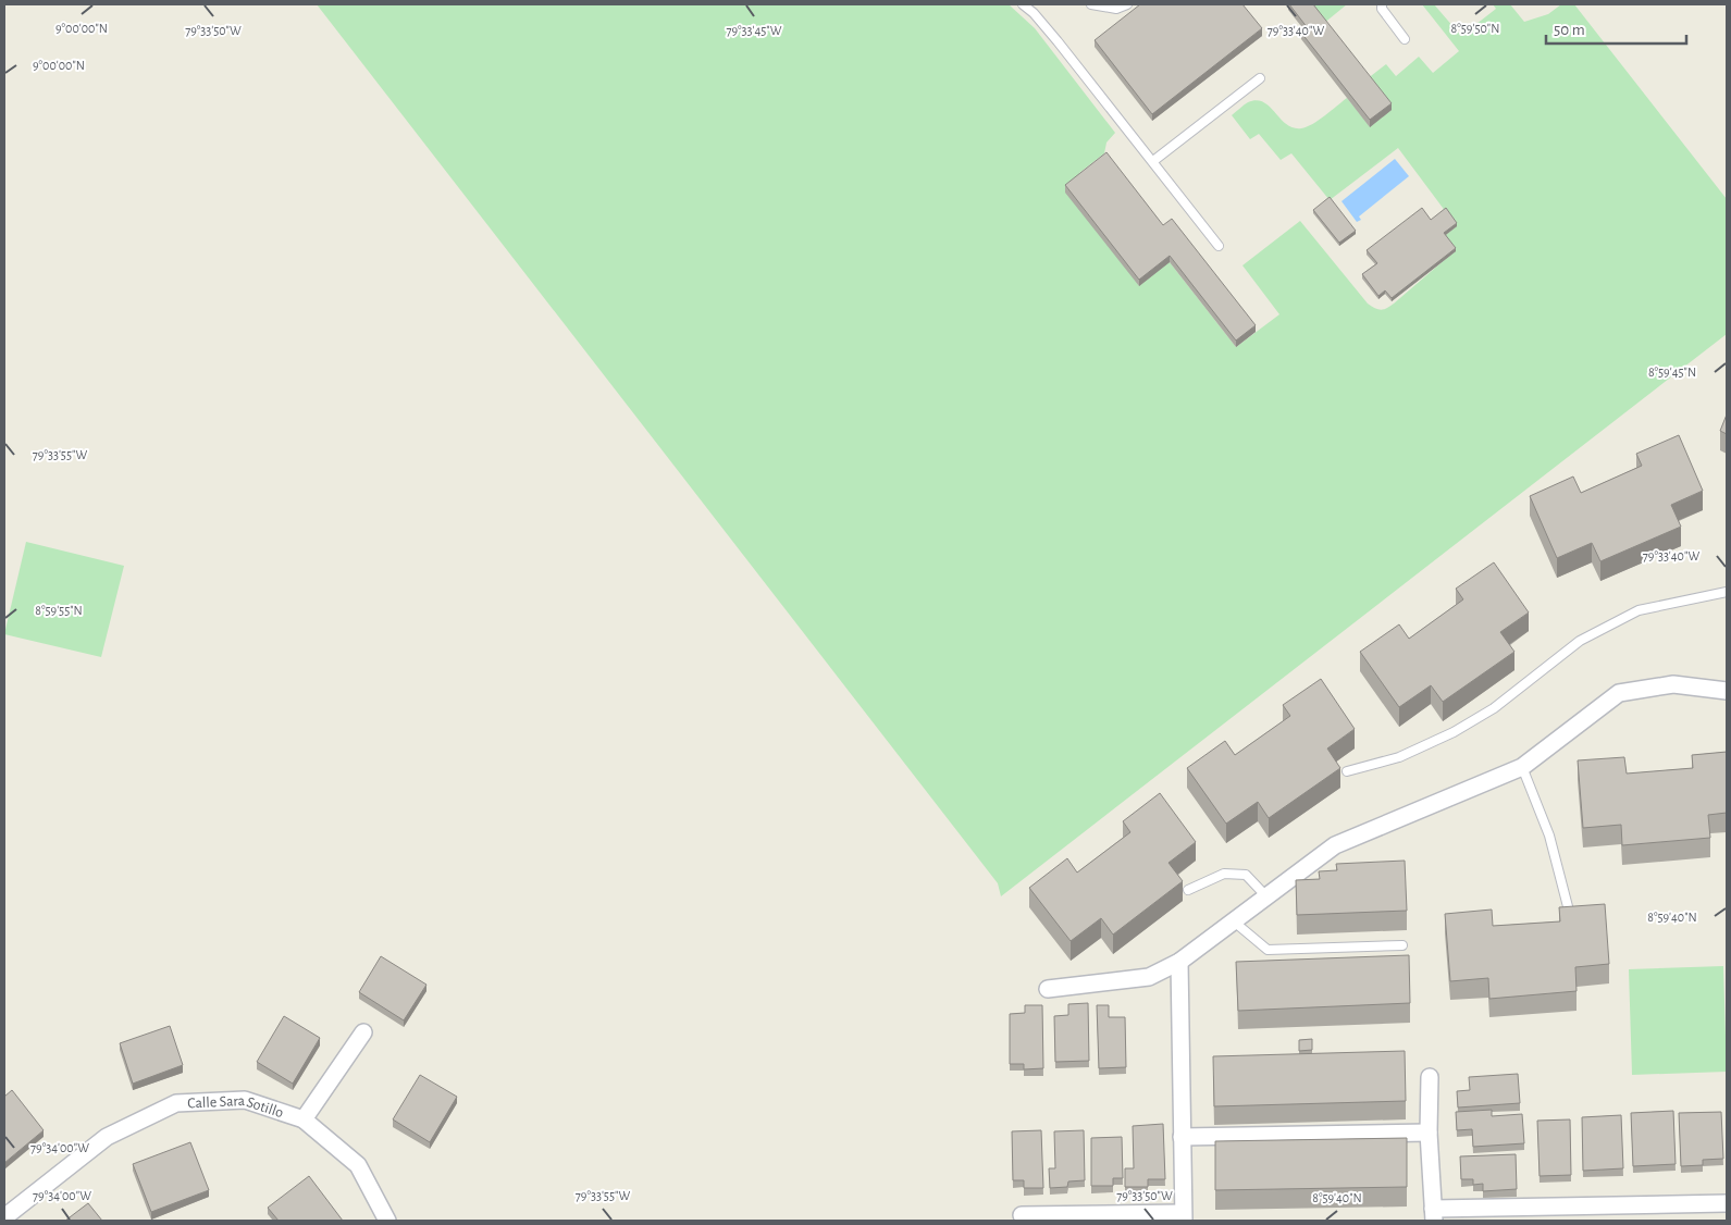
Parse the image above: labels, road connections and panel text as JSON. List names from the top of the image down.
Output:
{
  "streets": {
    "street": ["Calle Sara Sotillo"]
  },
  "scale_bar": "50 m",
  "coordinates": [
    "9°00'00\"N",
    "8°59'50\"N",
    "79°33'50\"W",
    "79°33'45\"W",
    "79°33'40\"W",
    "8°59'45\"N",
    "79°33'55\"W",
    "8°59'55\"N",
    "8°59'40\"N",
    "79°34'00\"W"
  ]
}
